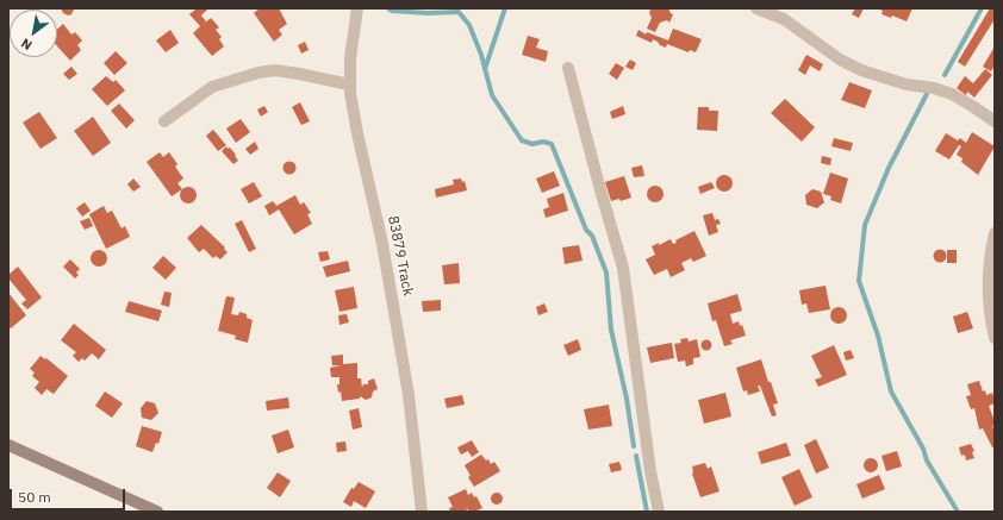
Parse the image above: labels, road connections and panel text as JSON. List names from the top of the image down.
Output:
{
  "streets": {
    "street": ["83879 Track"]
  },
  "scale_bar": "50 m",
  "north": "bottom left"
}
